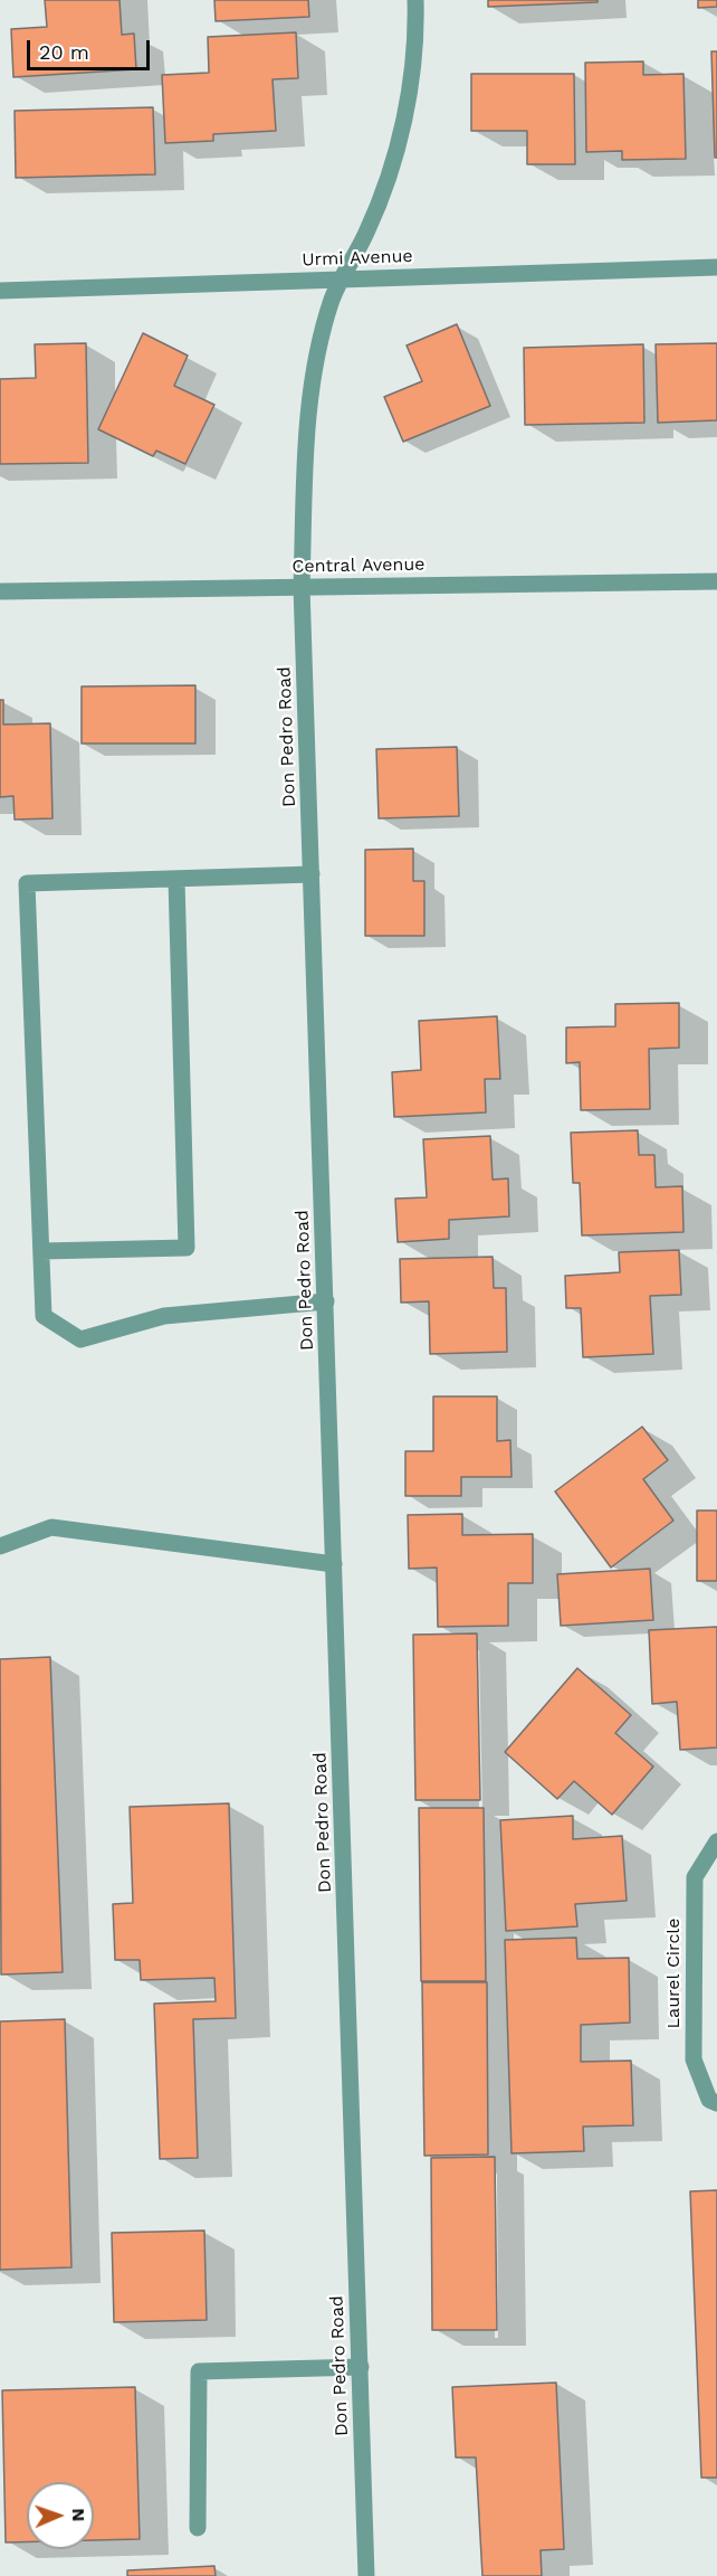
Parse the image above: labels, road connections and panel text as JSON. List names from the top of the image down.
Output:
{
  "streets": {
    "street": [
      "Urmi Avenue",
      "Central Avenue",
      "Don Pedro Road",
      "Laurel Circle"
    ]
  },
  "crossings": [
    ["Urmi Avenue", "Don Pedro Road"],
    ["Central Avenue", "Don Pedro Road"]
  ],
  "scale_bar": "20 m",
  "north": "right"
}
